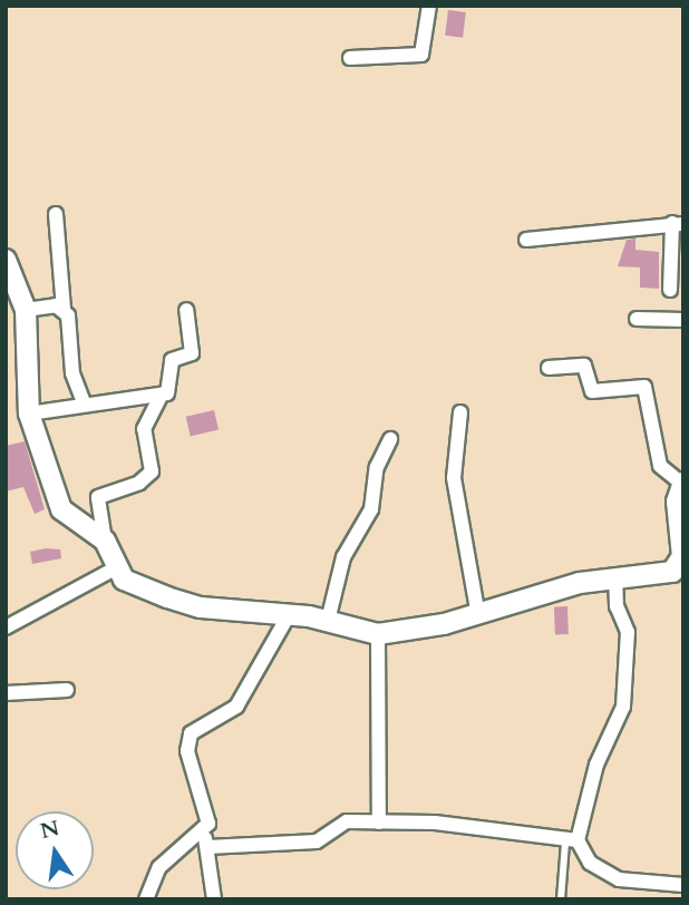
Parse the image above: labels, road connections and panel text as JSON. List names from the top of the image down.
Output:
{
  "north": "top"
}
